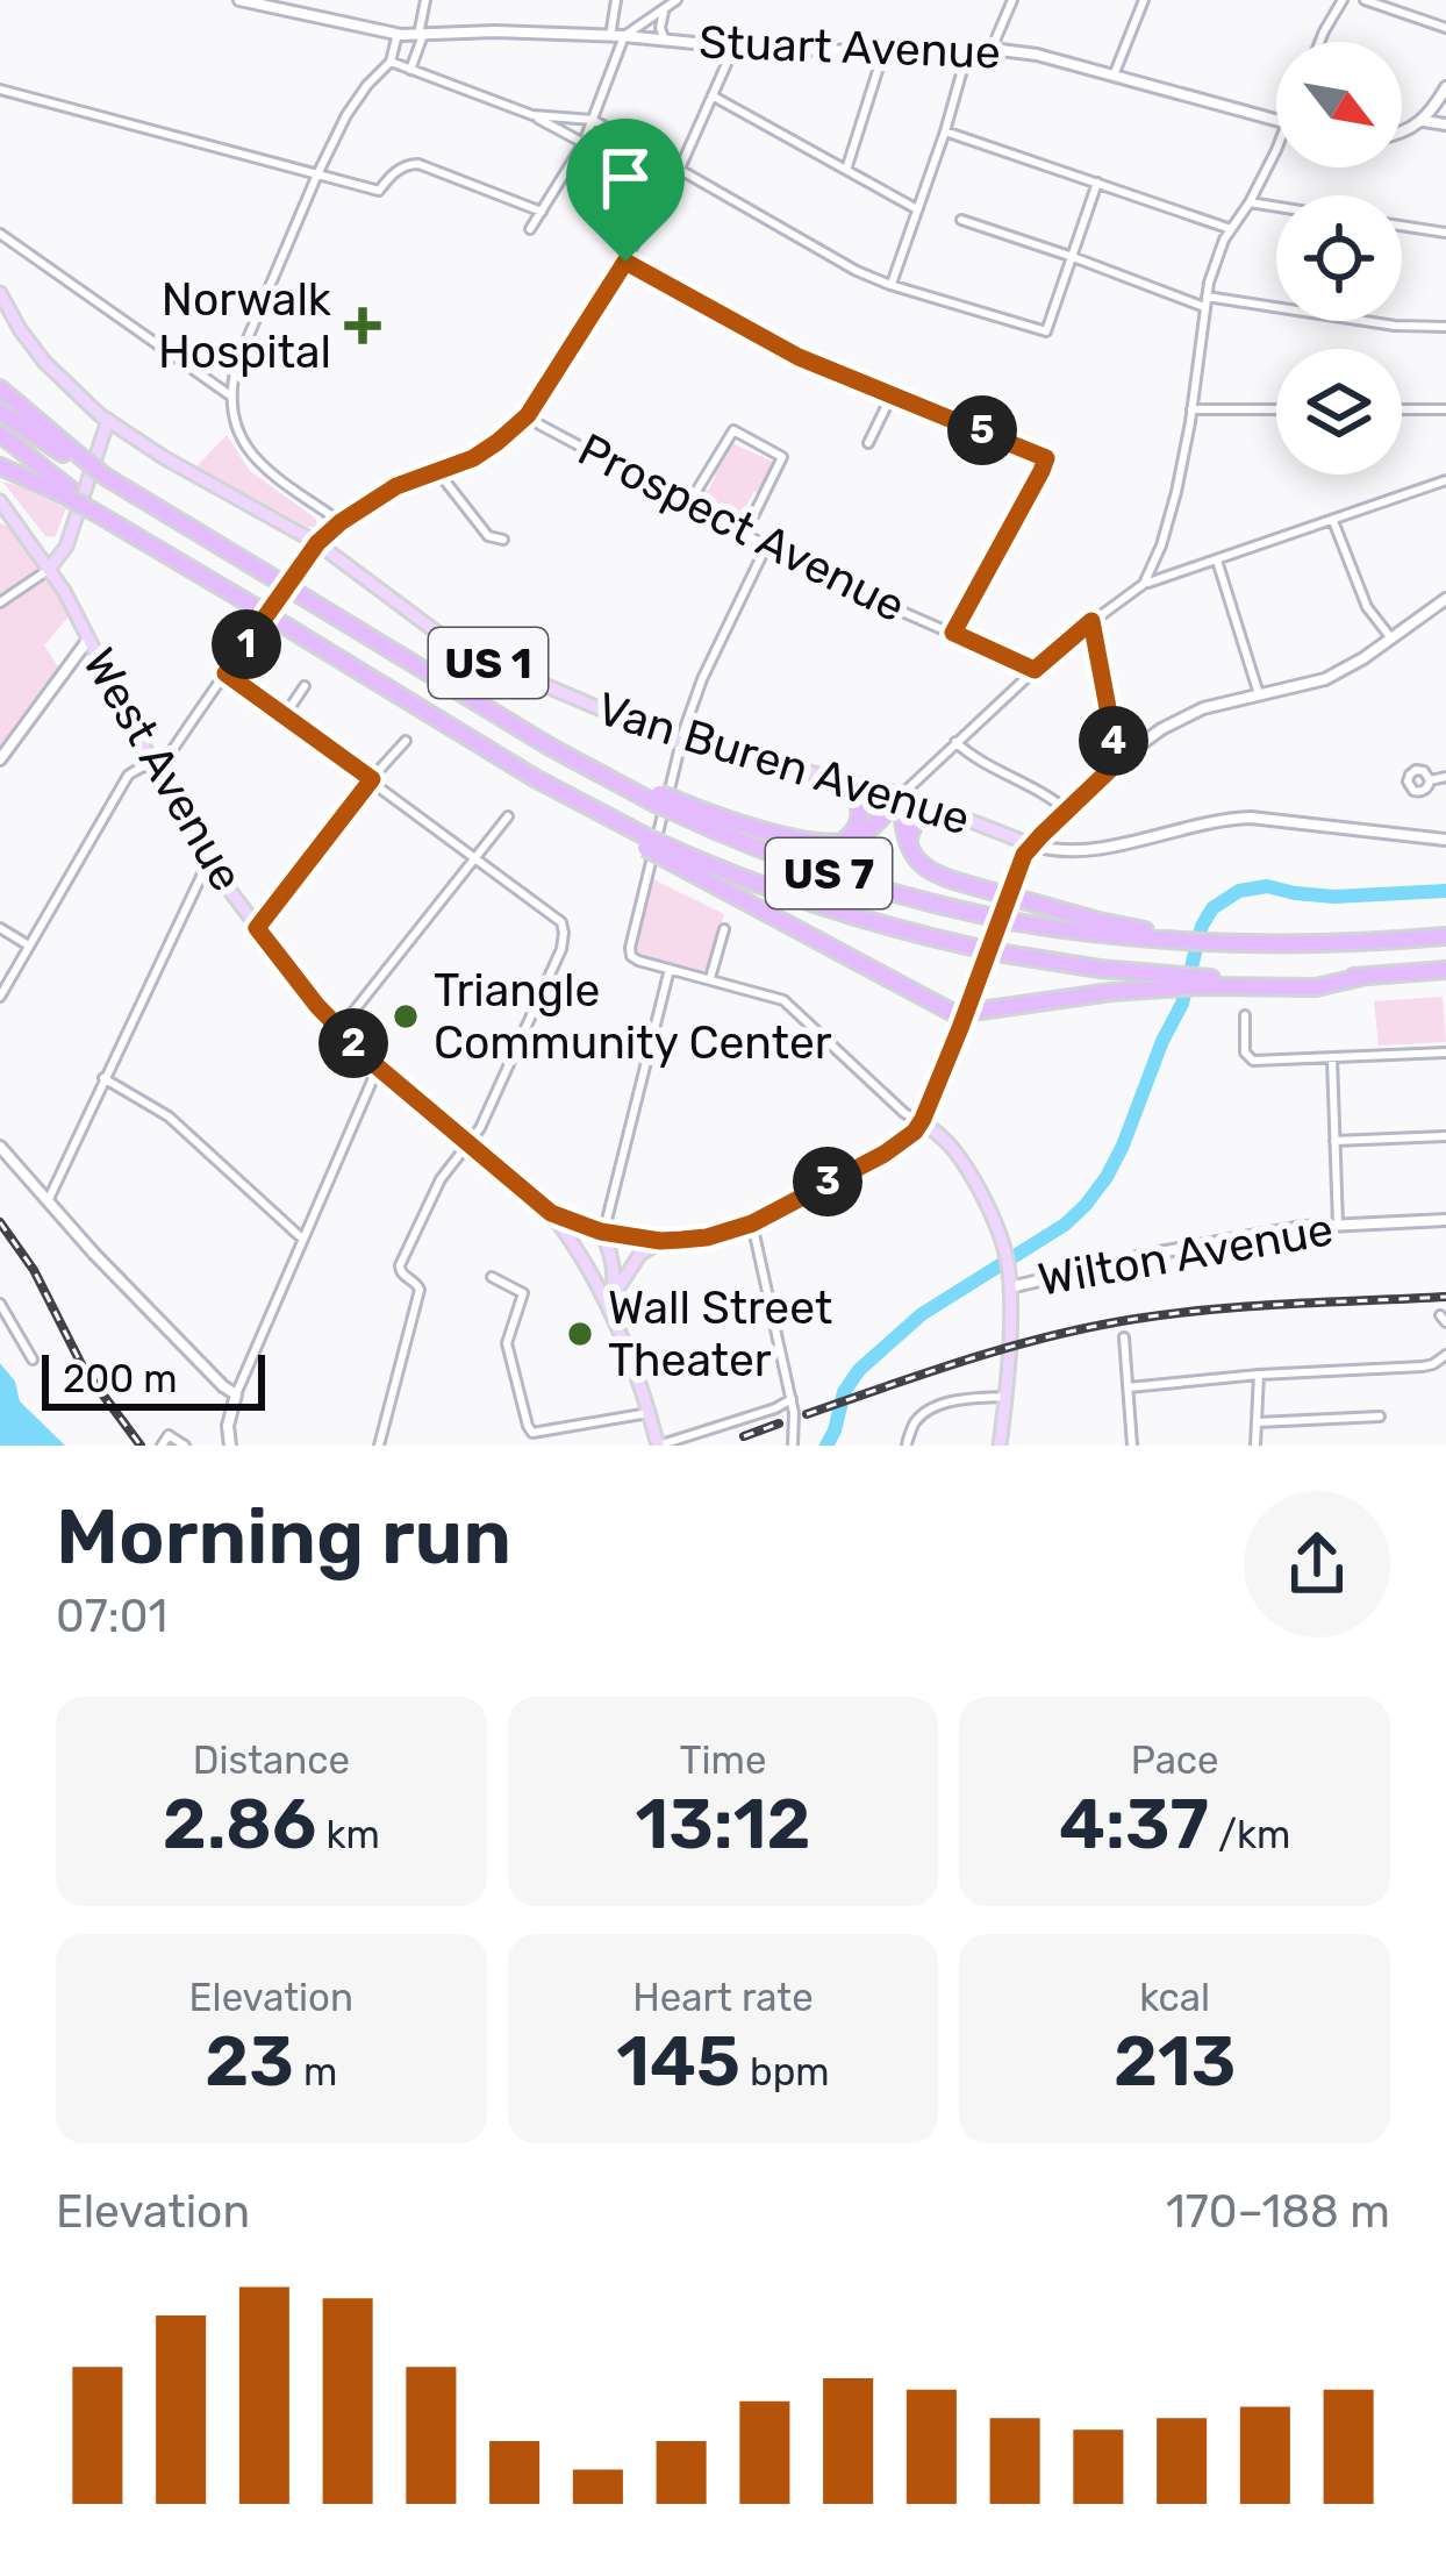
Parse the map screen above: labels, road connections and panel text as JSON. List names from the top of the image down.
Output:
{
  "streets": {
    "highway": ["US 7"],
    "main road": ["US 1", "Van Buren Avenue", "West Avenue"],
    "street": ["Stuart Avenue", "Prospect Avenue", "Wilton Avenue"]
  },
  "crossings": [
    ["US 1", "Van Buren Avenue"]
  ],
  "places": {
    "health": ["Norwalk Hospital"],
    "other": ["Triangle Community Center", "Wall Street Theater"]
  },
  "scale_bar": "200 m",
  "north": "bottom right",
  "page": {
    "pins": [
      "5",
      "1",
      "4",
      "2",
      "3"
    ],
    "scale": "200 m",
    "heading": ["Morning run", "07:01"],
    "stats": [
      ["Distance", "2.86 km"],
      ["Time", "13:12"],
      ["Pace", "4:37 /km"],
      ["Elevation", "23 m"],
      ["Heart rate", "145 bpm"],
      ["kcal", "213"]
    ],
    "chart": ["Elevation", "170–188 m"]
  }
}
